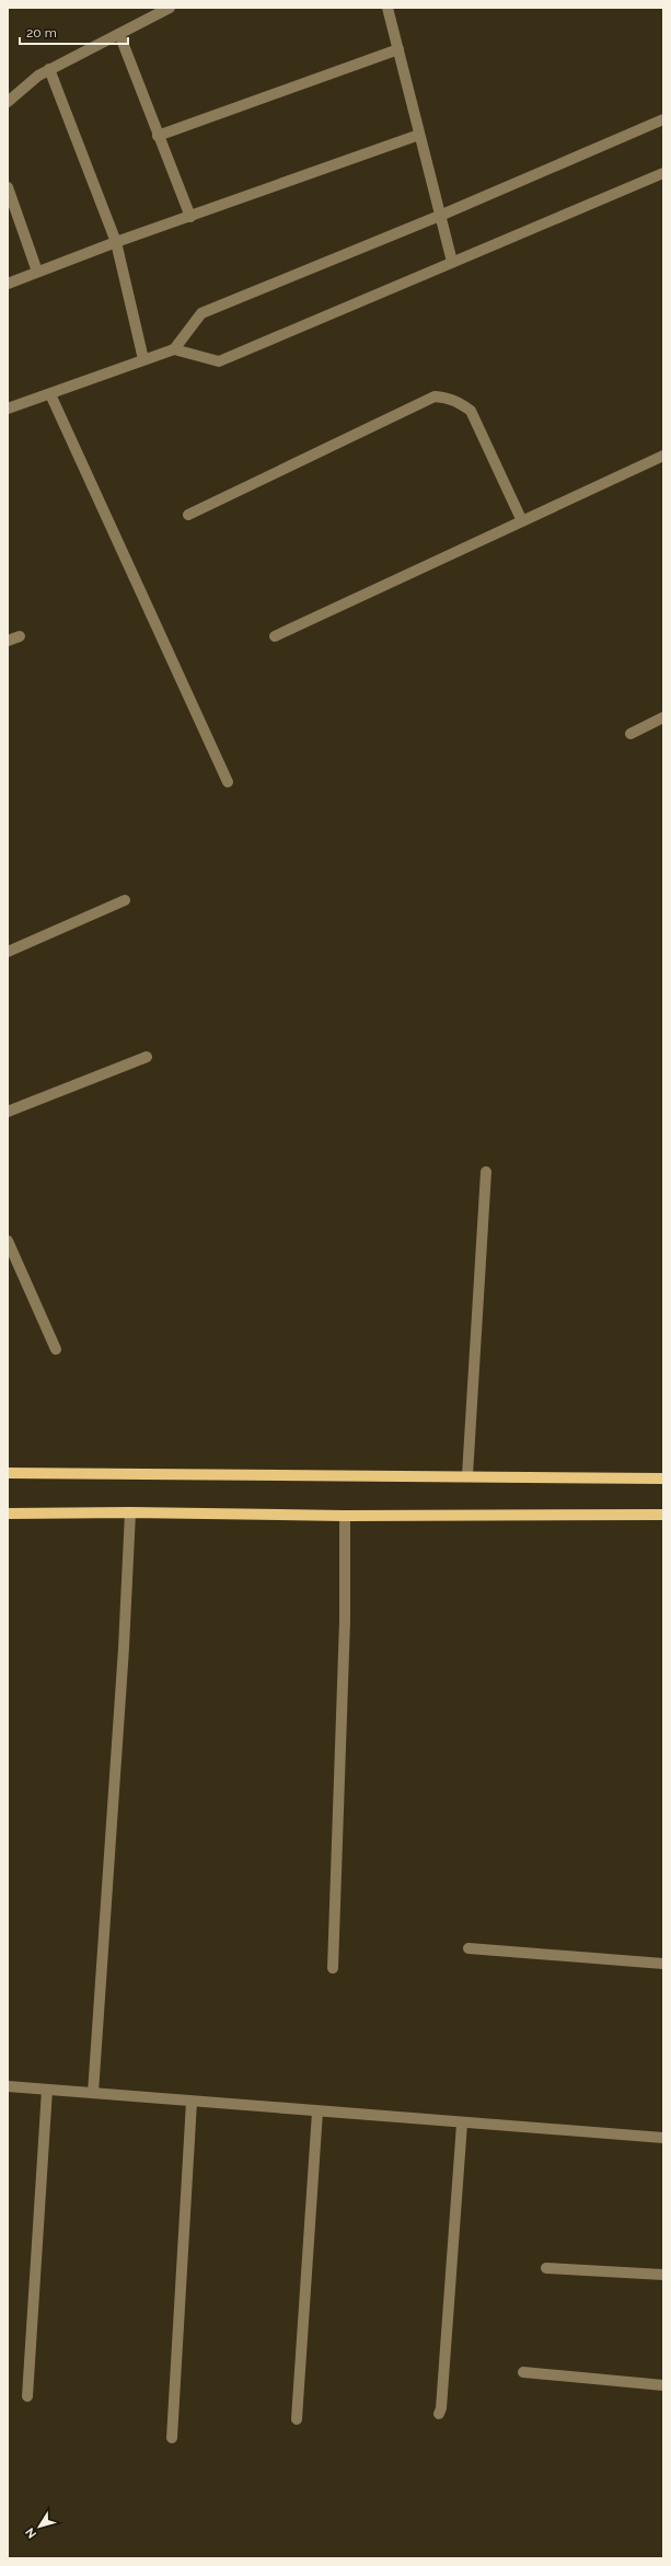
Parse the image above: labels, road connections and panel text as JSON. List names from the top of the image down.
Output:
{
  "scale_bar": "20 m",
  "north": "bottom left"
}
